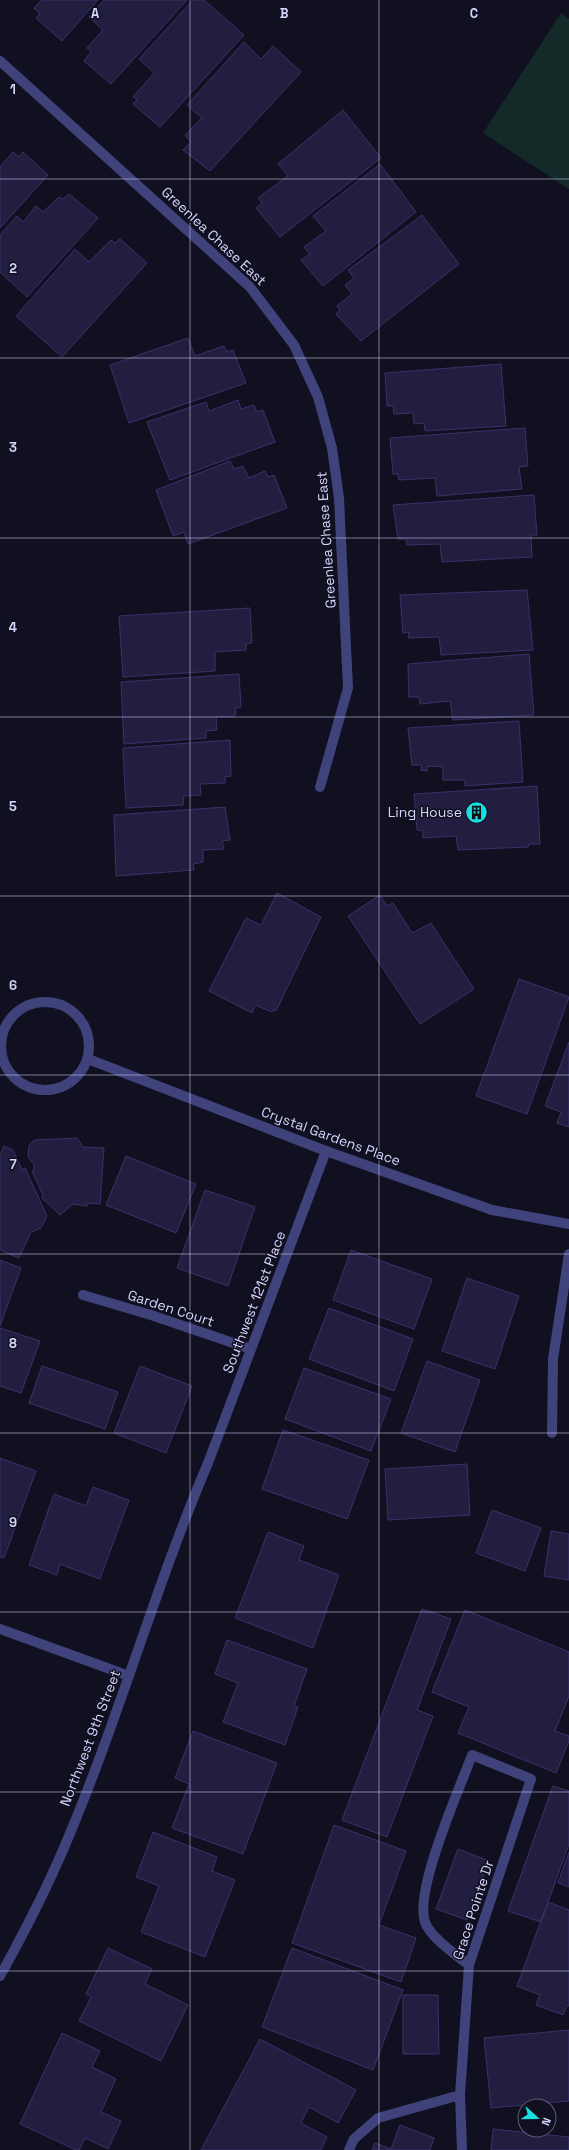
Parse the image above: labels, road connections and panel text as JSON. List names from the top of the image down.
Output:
{
  "streets": {
    "street": [
      "Greenlea Chase East",
      "Crystal Gardens Place",
      "Southwest 121st Place",
      "Garden Court",
      "Northwest 9th Street",
      "Grace Pointe Dr"
    ]
  },
  "crossings": [
    ["Crystal Gardens Place", "Southwest 121st Place"],
    ["Southwest 121st Place", "Garden Court"],
    ["Southwest 121st Place", "Northwest 9th Street"]
  ],
  "places": {
    "building": ["Ling House"]
  },
  "north": "right",
  "grid": {
    "columns": ["A", "B", "C"],
    "rows": [
      "1",
      "2",
      "3",
      "4",
      "5",
      "6",
      "7",
      "8",
      "9"
    ]
  }
}
